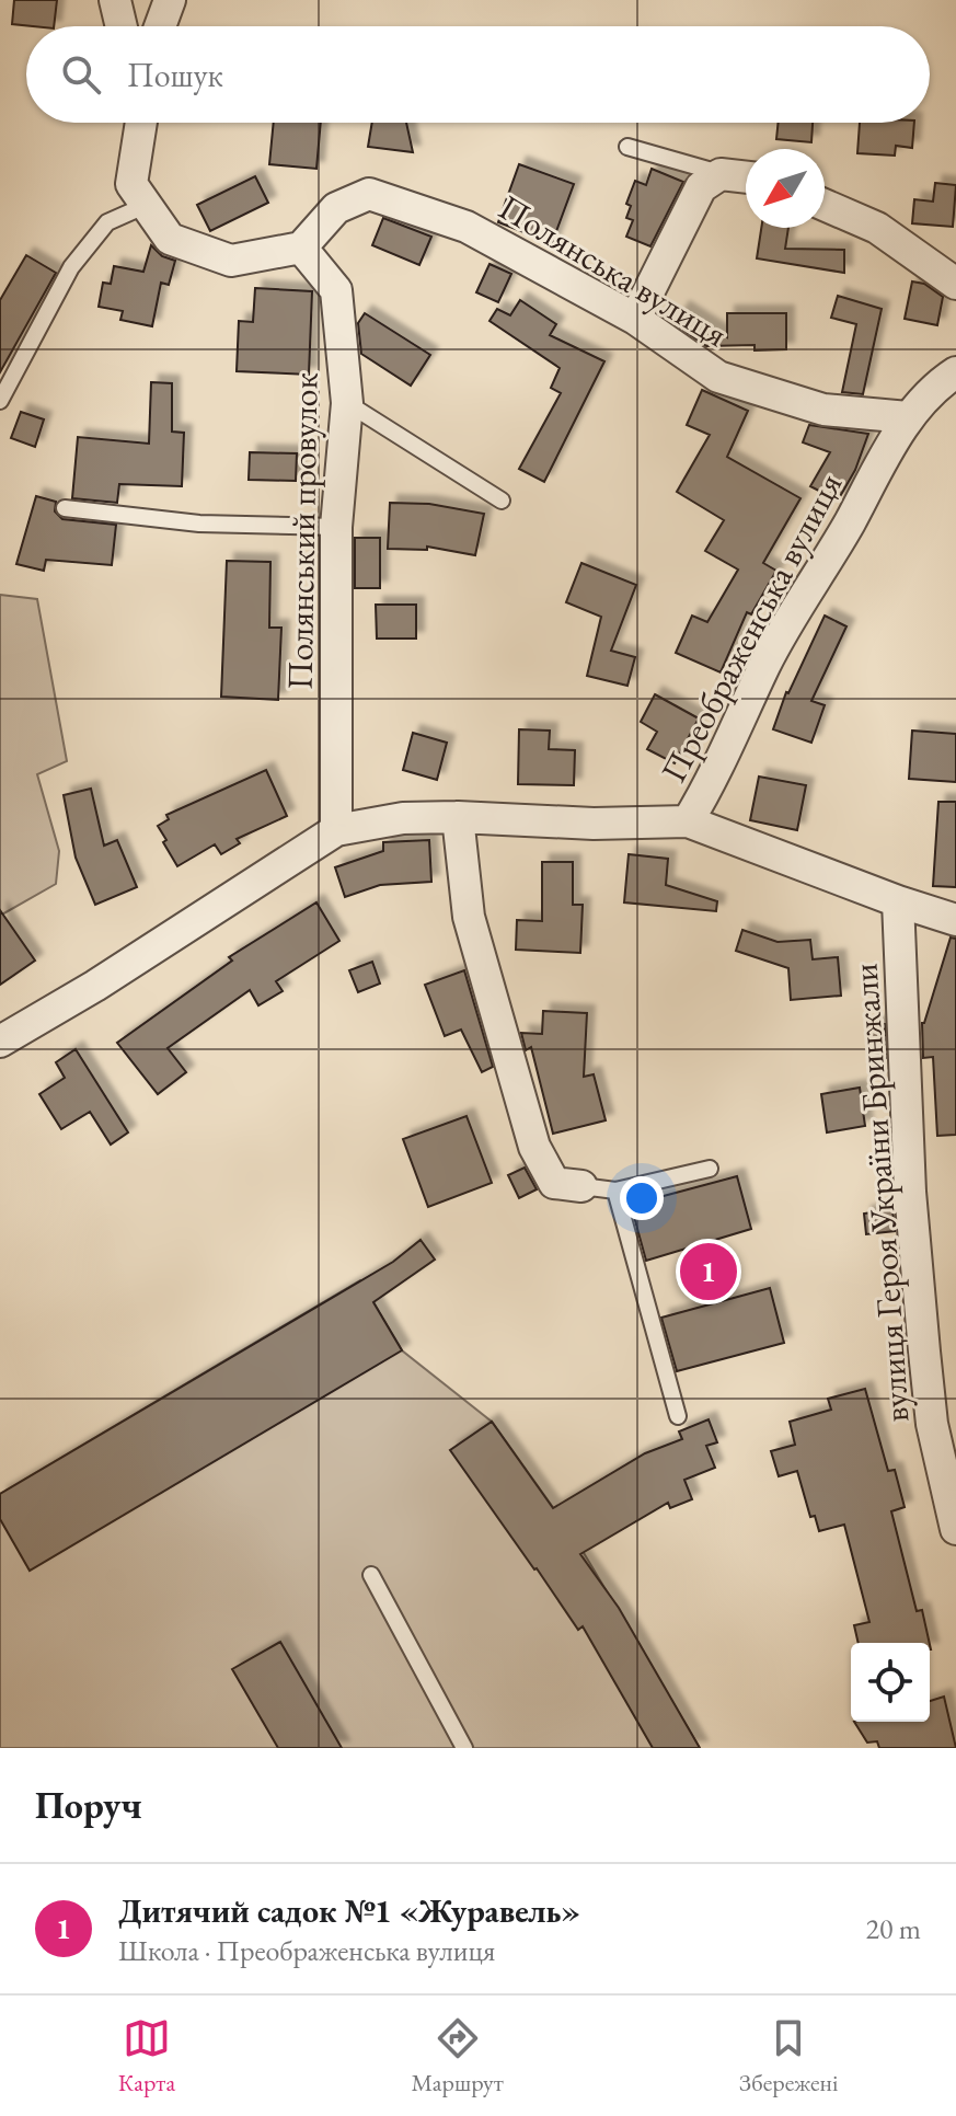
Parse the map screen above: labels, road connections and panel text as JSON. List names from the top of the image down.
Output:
{
  "streets": {
    "street": [
      "Полянська вулиця",
      "Полянський провулок",
      "Преображенська вулиця",
      "вулиця Героя України Бринжали"
    ]
  },
  "crossings": [
    ["Полянська вулиця", "Полянський провулок"],
    ["Полянська вулиця", "Преображенська вулиця"],
    ["Полянський провулок", "Преображенська вулиця"]
  ],
  "north": "bottom left",
  "page": {
    "search": "Пошук",
    "pins": "1",
    "heading": "Поруч",
    "list": [
      {
        "mark": "1",
        "name": "Дитячий садок №1 «Журавель»",
        "note": "Школа · Преображенська вулиця",
        "value": "20 m"
      }
    ],
    "nav": ["Карта", "Маршрут", "Збережені"]
  }
}
